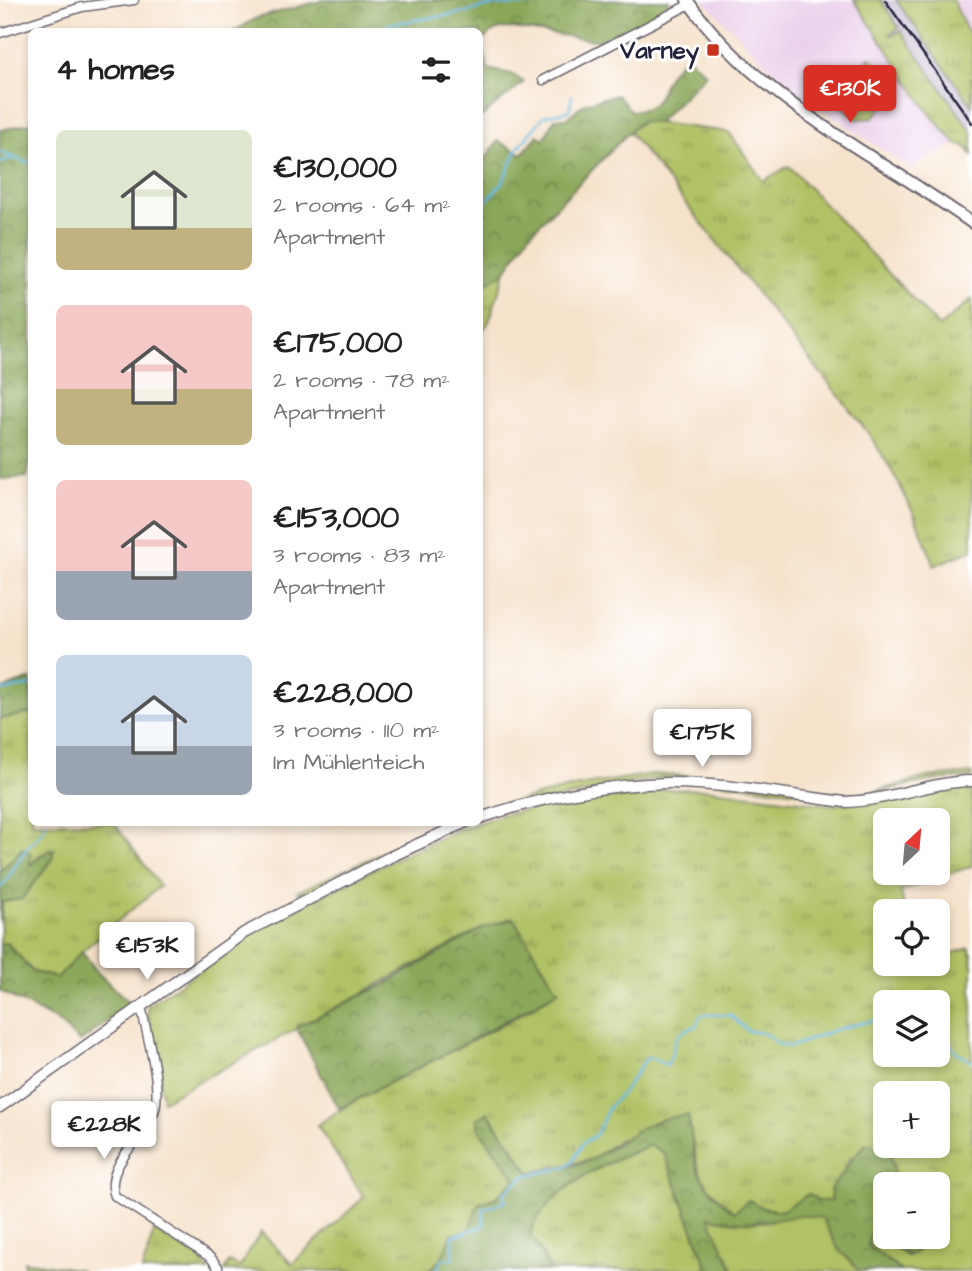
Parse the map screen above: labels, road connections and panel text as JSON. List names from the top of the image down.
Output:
{
  "places": {
    "transit": ["Varney"]
  },
  "north": "top right",
  "page": {
    "heading": "4 homes",
    "price": [
      "€130K",
      "€175K",
      "€153K",
      "€228K"
    ],
    "list": [
      {
        "name": "€130,000",
        "note": "2 rooms · 64 m² · Apartment"
      },
      {
        "name": "€175,000",
        "note": "2 rooms · 78 m² · Apartment"
      },
      {
        "name": "€153,000",
        "note": "3 rooms · 83 m² · Apartment"
      },
      {
        "name": "€228,000",
        "note": "3 rooms · 110 m² · Im Mühlenteich"
      }
    ],
    "map_buttons": ["+", "−"]
  }
}
